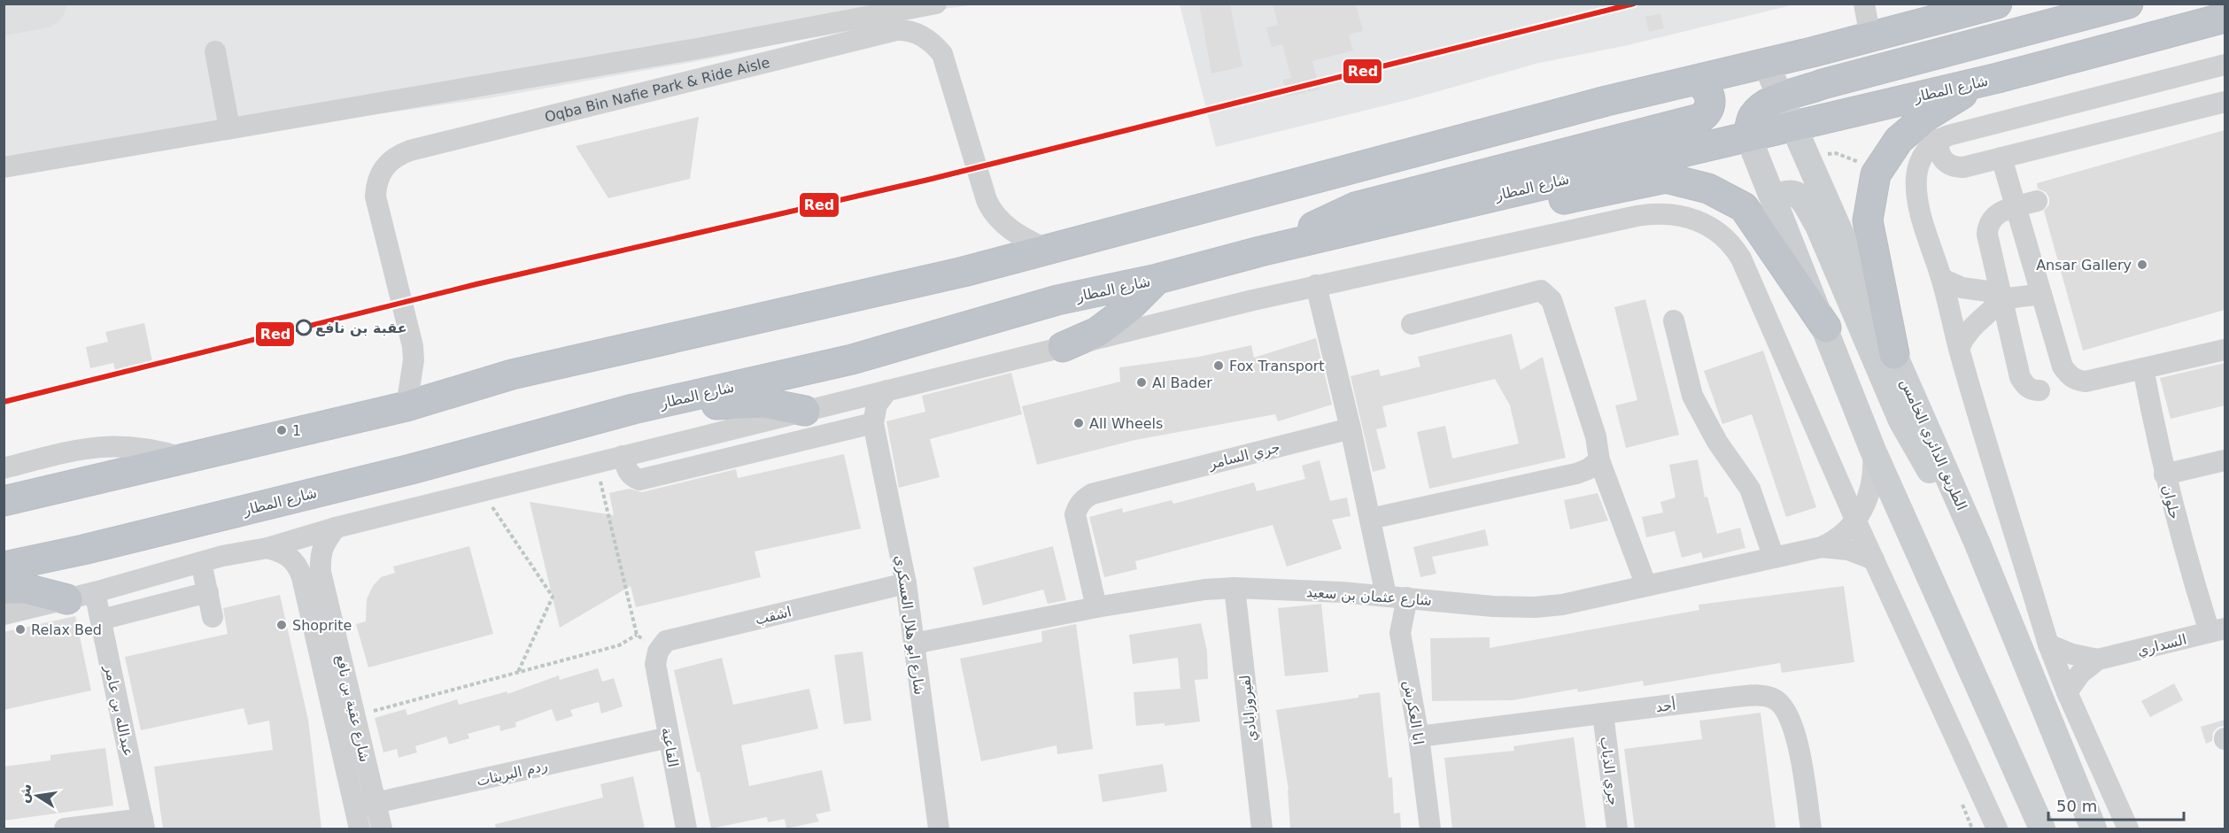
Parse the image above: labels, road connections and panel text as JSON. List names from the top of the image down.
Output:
{
  "streets": {
    "highway": ["شارع المطار"],
    "main road": ["الطريق الدائري الخامس"],
    "street": [
      "Oqba Bin Nafie Park & Ride Aisle",
      "جري السامر",
      "حلوان",
      "شارع عثمان بن سعيد",
      "اشقب",
      "شارع ابو هلال العسكري",
      "السداري",
      "أحد",
      "شارع عقبة بن نافع",
      "لفيروزابادي",
      "عبدالله بن عامر",
      "ابا العكرش",
      "القاعية",
      "جري الذياب",
      "ردم البريثات"
    ]
  },
  "crossings": [
    ["شارع المطار", "الطريق الدائري الخامس"],
    ["جري السامر", "شارع عثمان بن سعيد"],
    ["حلوان", "السداري"],
    ["شارع عثمان بن سعيد", "شارع ابو هلال العسكري"],
    ["شارع عثمان بن سعيد", "لفيروزابادي"],
    ["شارع عثمان بن سعيد", "ابا العكرش"],
    ["اشقب", "شارع ابو هلال العسكري"],
    ["اشقب", "القاعية"],
    ["أحد", "ابا العكرش"],
    ["أحد", "جري الذياب"],
    ["شارع عقبة بن نافع", "ردم البريثات"],
    ["القاعية", "ردم البريثات"]
  ],
  "places": [
    "Ansar Gallery",
    "عقبة بن نافع",
    "Fox Transport",
    "Al Bader",
    "All Wheels",
    "1",
    "Shoprite",
    "Relax Bed"
  ],
  "lines": ["transit line Red"],
  "scale_bar": "50 m",
  "north": "left"
}
